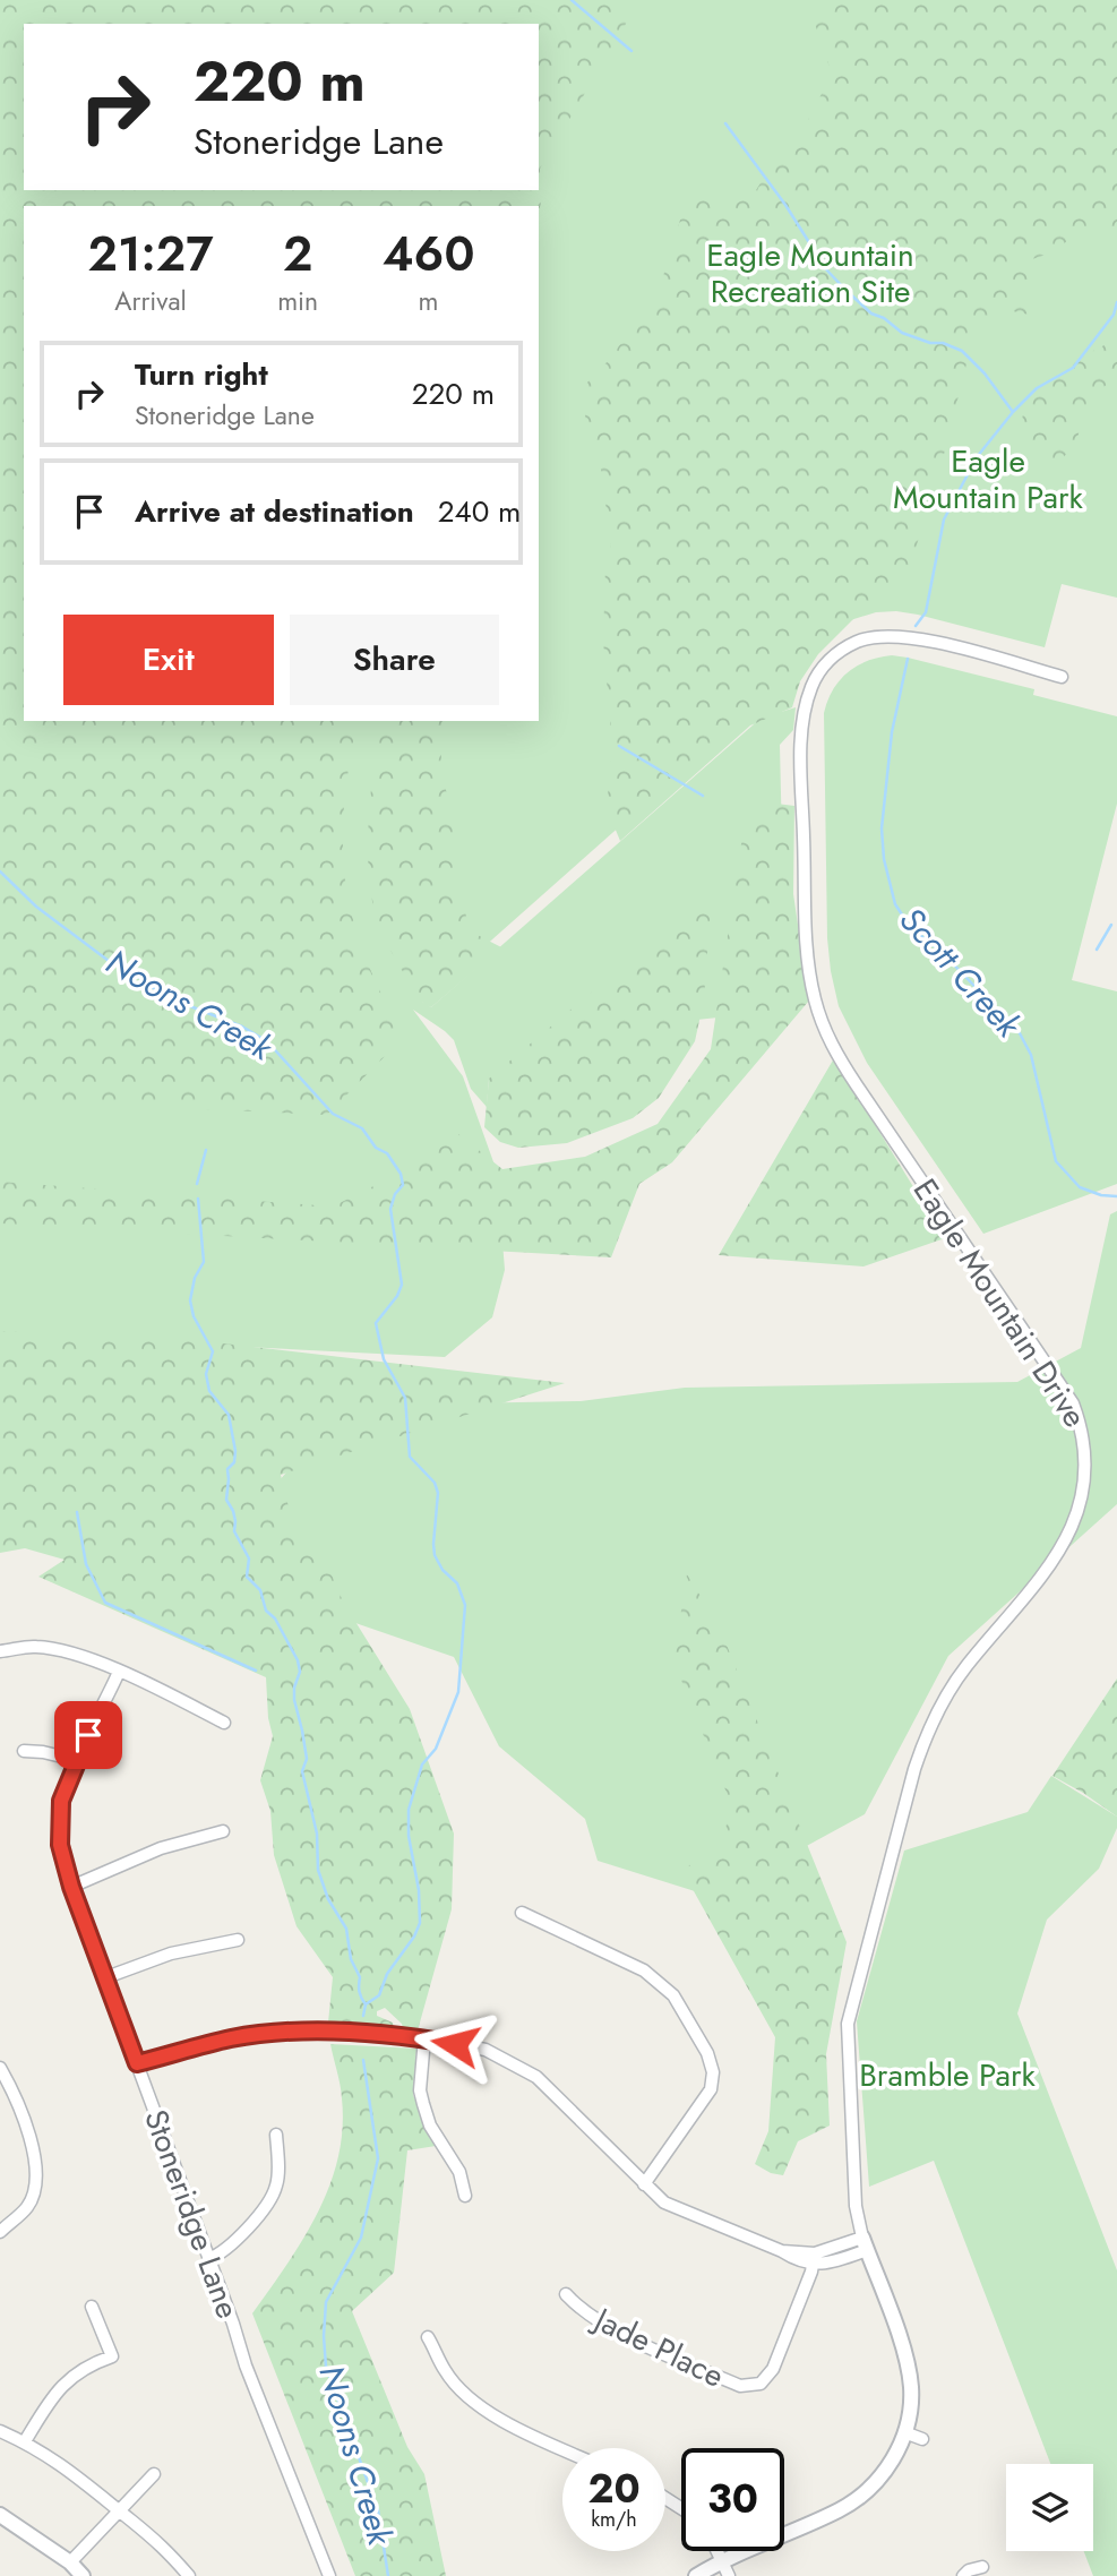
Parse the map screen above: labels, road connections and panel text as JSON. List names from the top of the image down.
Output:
{
  "streets": {
    "street": ["Eagle Mountain Drive", "Stoneridge Lane", "Jade Place"]
  },
  "water": ["Scott Creek", "Noons Creek"],
  "parks": ["Eagle Mountain Recreation Site", "Eagle Mountain Park", "Bramble Park"],
  "page": {
    "turn": ["220 m", "Stoneridge Lane"],
    "eta": [
      "21:27",
      "Arrival",
      "2",
      "min",
      "460",
      "m"
    ],
    "list": [
      {
        "name": "Turn right",
        "note": "Stoneridge Lane",
        "value": "220 m"
      },
      {
        "name": "Arrive at destination",
        "value": "240 m"
      }
    ],
    "buttons": ["Exit", "Share"],
    "speed": "20 km/h",
    "limit": "30"
  }
}
